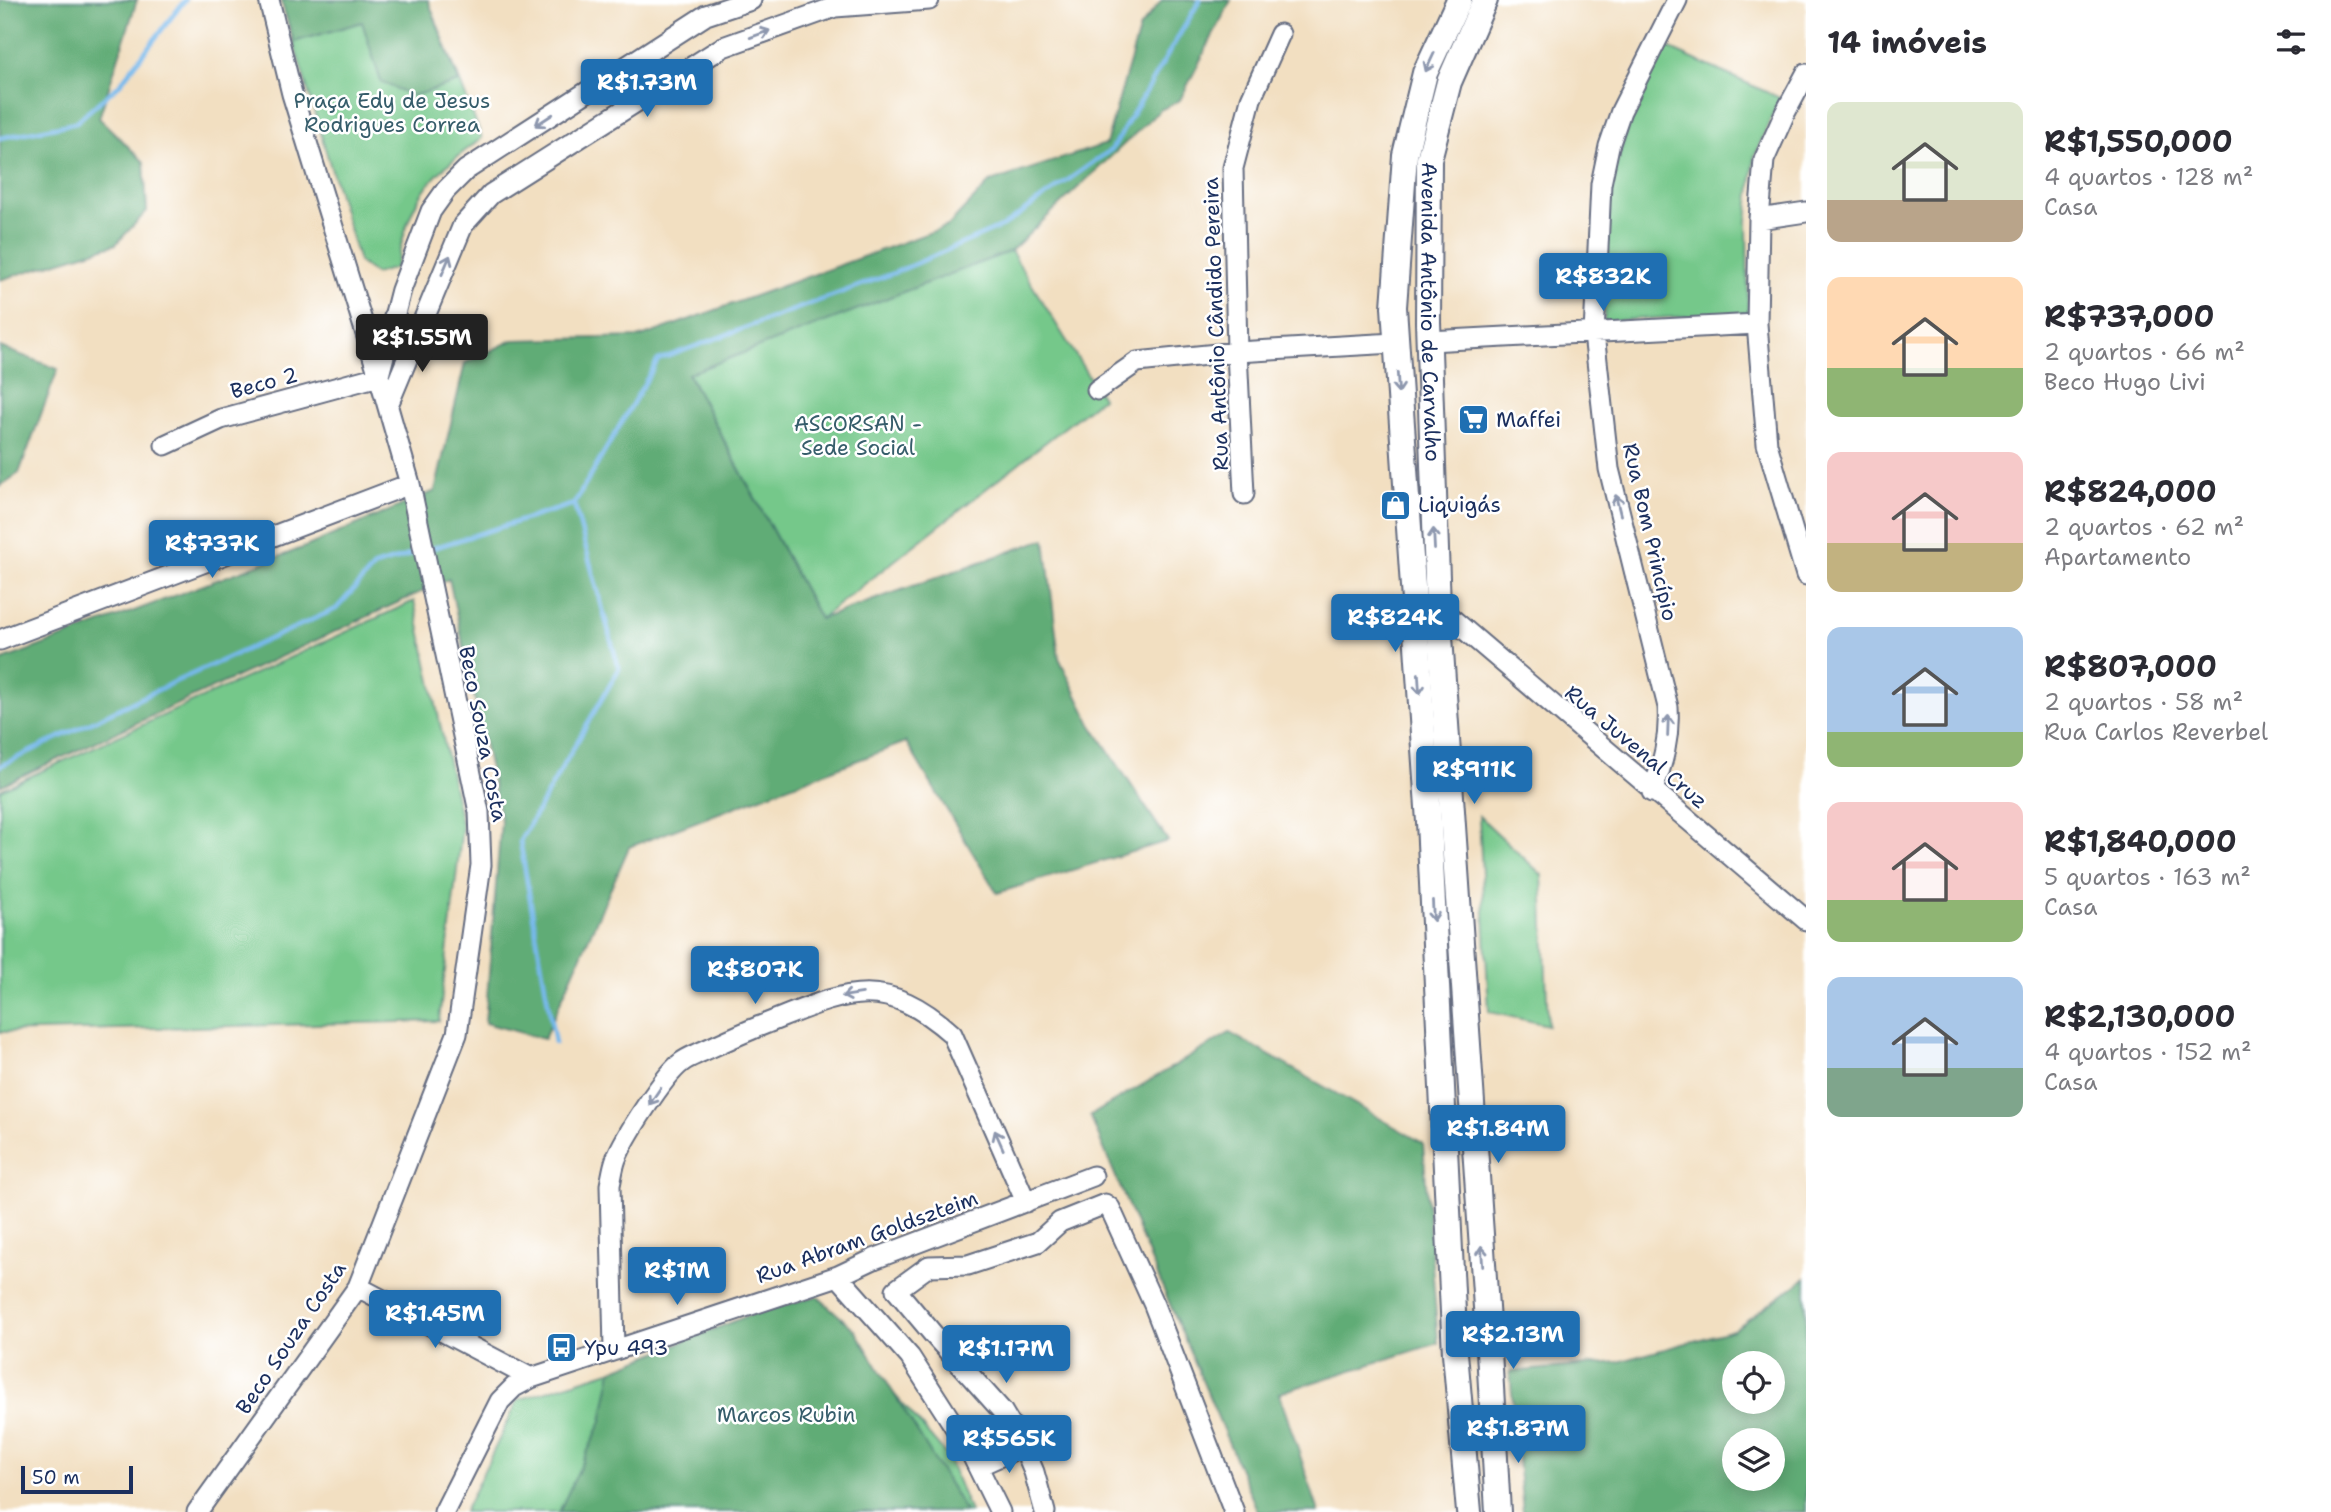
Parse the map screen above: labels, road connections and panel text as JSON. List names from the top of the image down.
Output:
{
  "streets": {
    "main road": ["Avenida Antônio de Carvalho"],
    "street": [
      "Rua Antônio Cândido Pereira",
      "Beco 2",
      "Rua Bom Princípio",
      "Beco Souza Costa",
      "Rua Juvenal Cruz",
      "Rua Abram Goldszteim"
    ]
  },
  "crossings": [
    ["Avenida Antônio de Carvalho", "Rua Juvenal Cruz"],
    ["Beco 2", "Beco Souza Costa"],
    ["Rua Bom Princípio", "Rua Juvenal Cruz"]
  ],
  "parks": ["Praça Edy de Jesus Rodrigues Correa", "ASCORSAN - Sede Social", "Marcos Rubin"],
  "places": {
    "supermarket": ["Maffei"],
    "shop": ["Liquigás"],
    "bus stop": ["Ypu 493"]
  },
  "scale_bar": "50 m",
  "page": {
    "heading": "14 imóveis",
    "price": [
      "R$1.73M",
      "R$832K",
      "R$1.55M",
      "R$737K",
      "R$824K",
      "R$911K",
      "R$807K",
      "R$1.84M",
      "R$1M",
      "R$1.45M",
      "R$2.13M",
      "R$1.17M",
      "R$1.87M",
      "R$565K"
    ],
    "list": [
      {
        "name": "R$1,550,000",
        "note": "4 quartos · 128 m² · Casa"
      },
      {
        "name": "R$737,000",
        "note": "2 quartos · 66 m² · Beco Hugo Livi"
      },
      {
        "name": "R$824,000",
        "note": "2 quartos · 62 m² · Apartamento"
      },
      {
        "name": "R$807,000",
        "note": "2 quartos · 58 m² · Rua Carlos Reverbel"
      },
      {
        "name": "R$1,840,000",
        "note": "5 quartos · 163 m² · Casa"
      },
      {
        "name": "R$2,130,000",
        "note": "4 quartos · 152 m² · Casa"
      }
    ],
    "scale": "50 m"
  }
}
